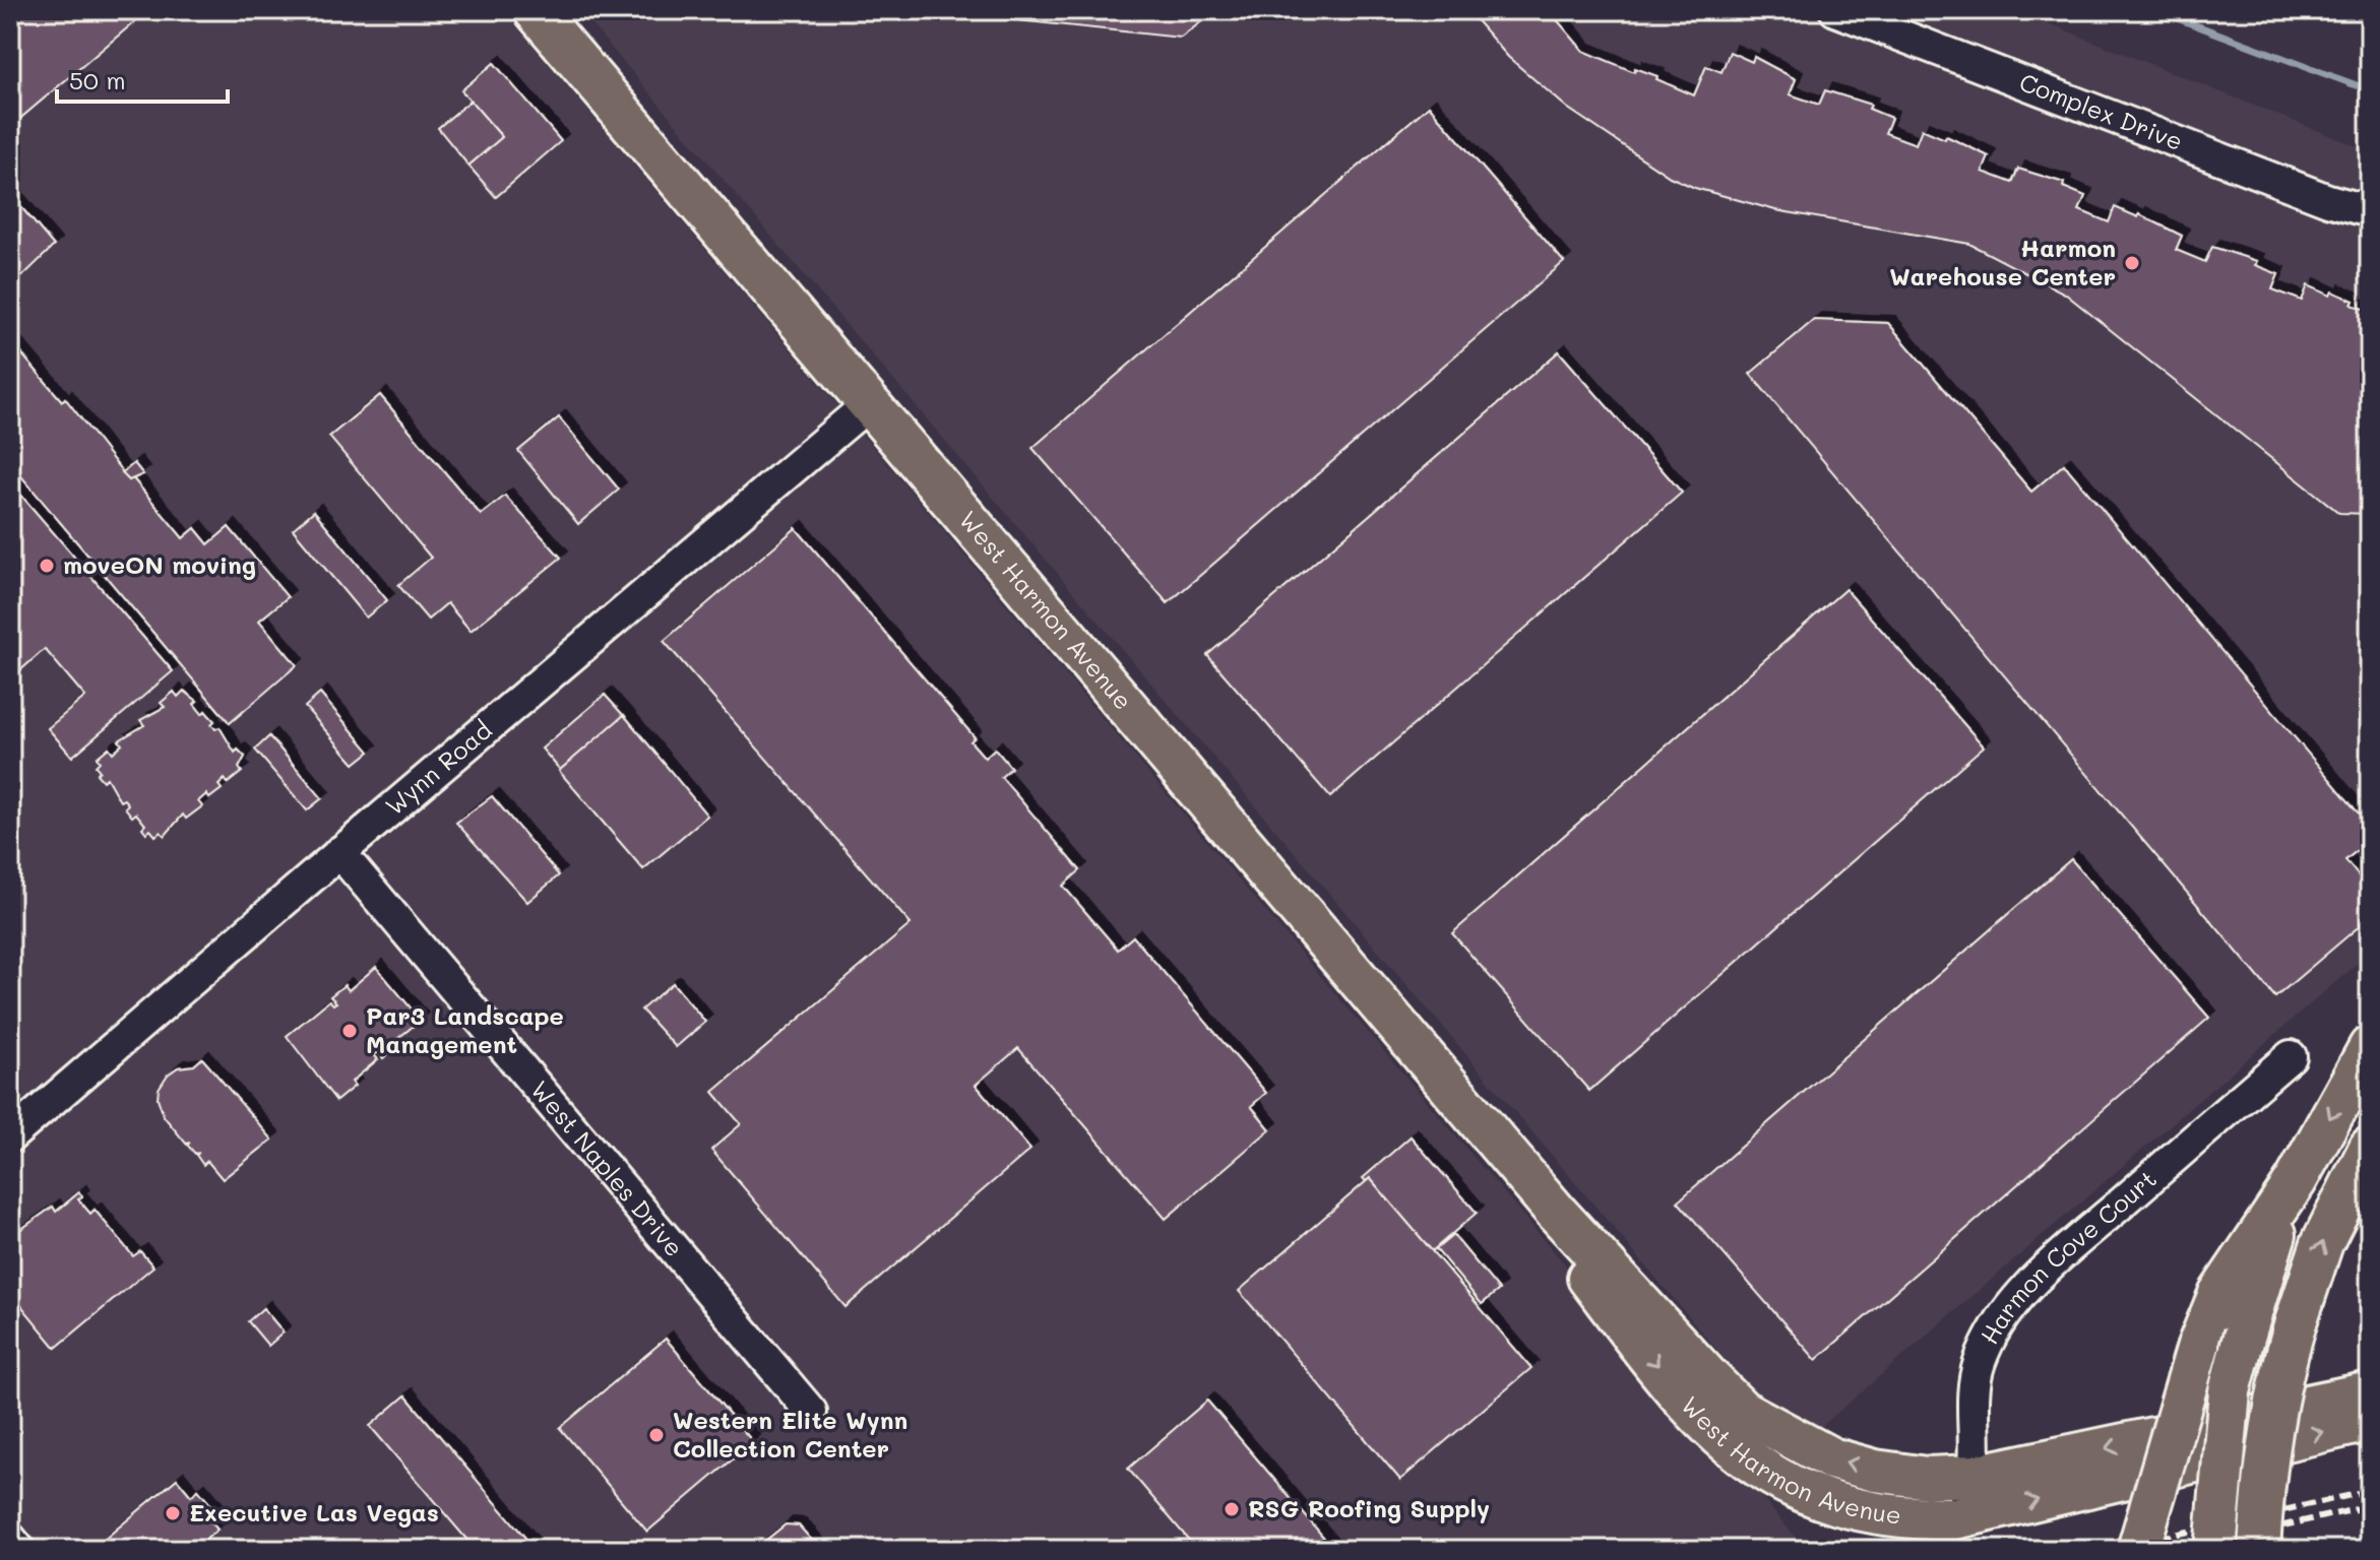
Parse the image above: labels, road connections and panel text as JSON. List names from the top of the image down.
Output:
{
  "streets": {
    "main road": ["West Harmon Avenue"],
    "street": [
      "Complex Drive",
      "Wynn Road",
      "West Naples Drive",
      "Harmon Cove Court"
    ]
  },
  "crossings": [
    ["West Harmon Avenue", "Wynn Road"],
    ["West Harmon Avenue", "Harmon Cove Court"],
    ["Wynn Road", "West Naples Drive"]
  ],
  "places": [
    "Harmon Warehouse Center",
    "moveON moving",
    "Par3 Landscape Management",
    "Western Elite Wynn Collection Center",
    "RSG Roofing Supply",
    "Executive Las Vegas"
  ],
  "scale_bar": "50 m"
}
